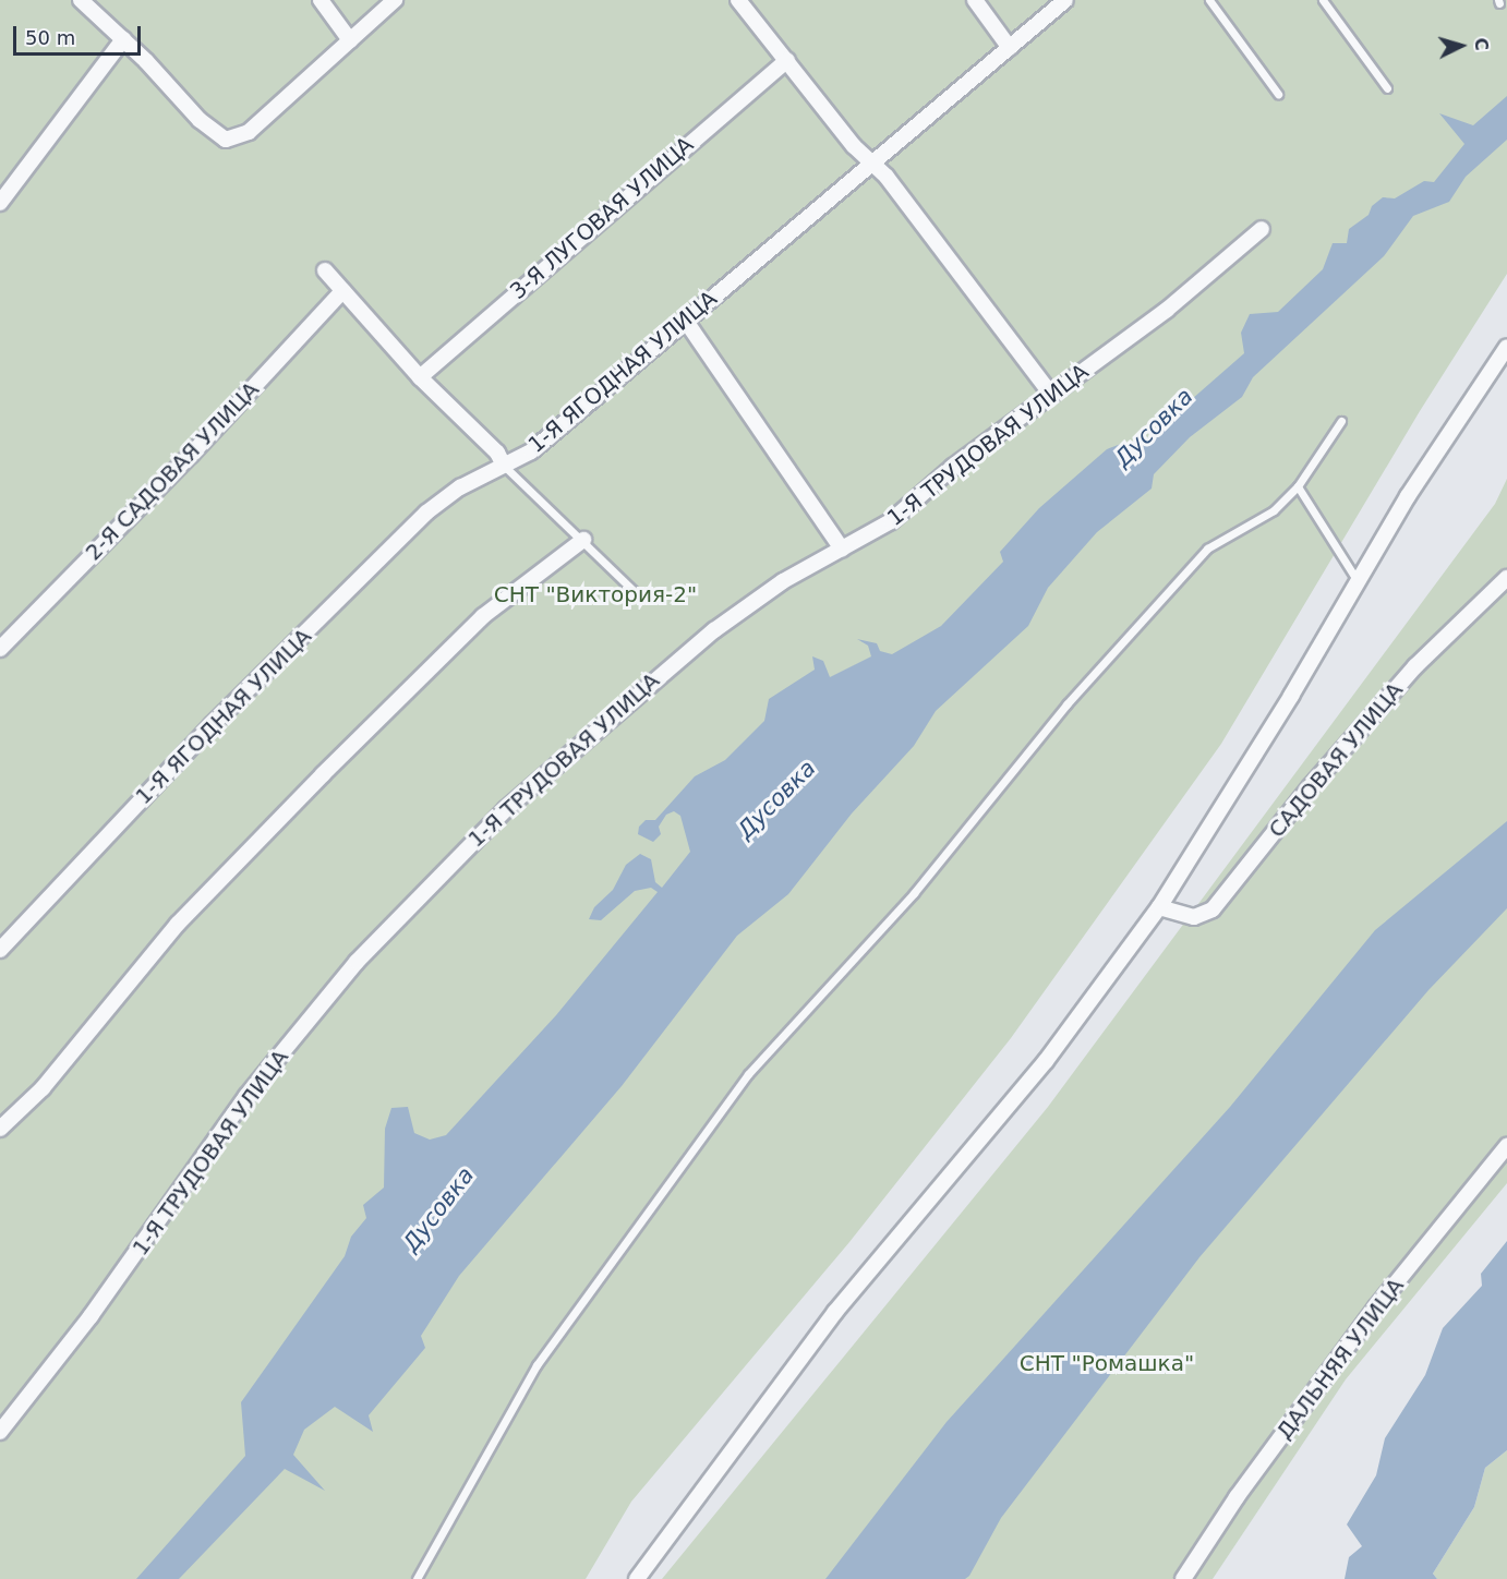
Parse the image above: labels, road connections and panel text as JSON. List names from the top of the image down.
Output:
{
  "streets": {
    "street": [
      "3-Я ЛУГОВАЯ УЛИЦА",
      "1-Я ЯГОДНАЯ УЛИЦА",
      "1-Я ТРУДОВАЯ УЛИЦА",
      "2-Я САДОВАЯ УЛИЦА",
      "САДОВАЯ УЛИЦА",
      "ДАЛЬНЯЯ УЛИЦА"
    ]
  },
  "water": ["Дусовка"],
  "parks": ["СНТ \"Виктория-2\"", "СНТ \"Ромашка\""],
  "scale_bar": "50 m",
  "north": "right"
}
